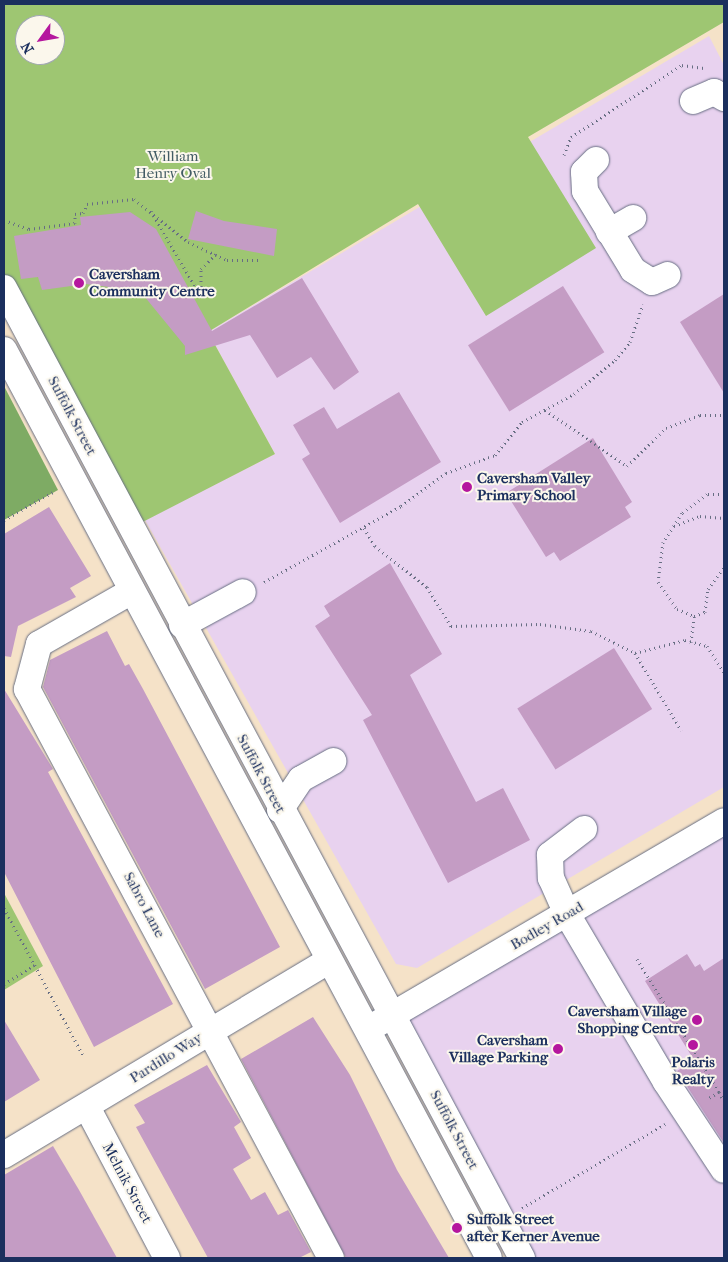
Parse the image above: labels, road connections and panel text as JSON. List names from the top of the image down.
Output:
{
  "streets": {
    "street": [
      "Suffolk Street",
      "Sabro Lane",
      "Bodley Road",
      "Pardillo Way",
      "Melnik Street"
    ]
  },
  "crossings": [
    ["Suffolk Street", "Sabro Lane"],
    ["Suffolk Street", "Bodley Road"],
    ["Suffolk Street", "Pardillo Way"],
    ["Sabro Lane", "Pardillo Way"],
    ["Pardillo Way", "Melnik Street"]
  ],
  "parks": ["William Henry Oval"],
  "places": [
    "Caversham Community Centre",
    "Caversham Valley Primary School",
    "Caversham Village Shopping Centre",
    "Polaris Realty",
    "Caversham Village Parking",
    "Suffolk Street after Kerner Avenue"
  ],
  "north": "bottom left"
}
